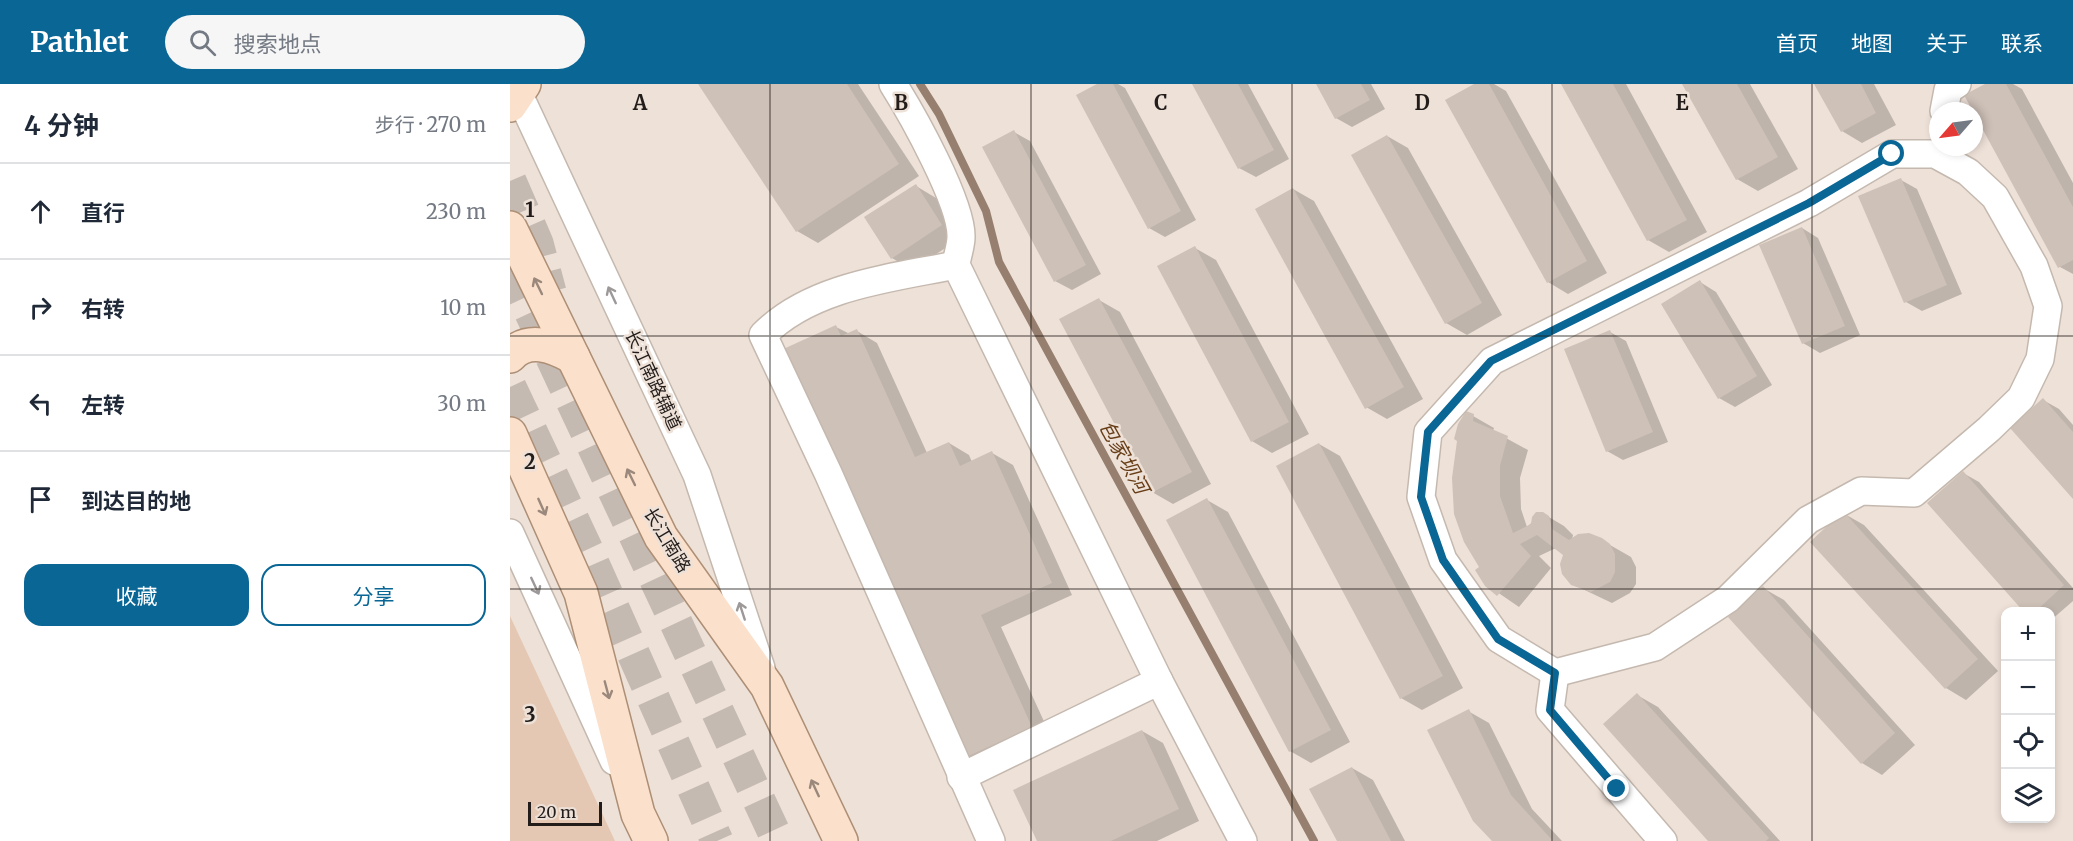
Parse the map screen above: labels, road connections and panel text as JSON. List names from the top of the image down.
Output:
{
  "streets": {
    "main road": ["长江南路"],
    "street": ["长江南路辅道"]
  },
  "crossings": [
    ["长江南路辅道", "长江南路"]
  ],
  "water": ["包家坝河"],
  "scale_bar": "20 m",
  "north": "bottom left",
  "page": {
    "header": "Pathlet",
    "search": "搜索地点",
    "nav": [
      "首页",
      "地图",
      "关于",
      "联系"
    ],
    "heading": ["4 分钟", "步行 · 270 m"],
    "list": [
      ["直行", "230 m"],
      ["右转", "10 m"],
      ["左转", "30 m"],
      "到达目的地"
    ],
    "buttons": ["收藏", "分享"],
    "map_buttons": ["+", "−"],
    "scale": "20 m"
  },
  "grid": {
    "columns": [
      "A",
      "B",
      "C",
      "D",
      "E"
    ],
    "rows": ["1", "2", "3"]
  }
}
